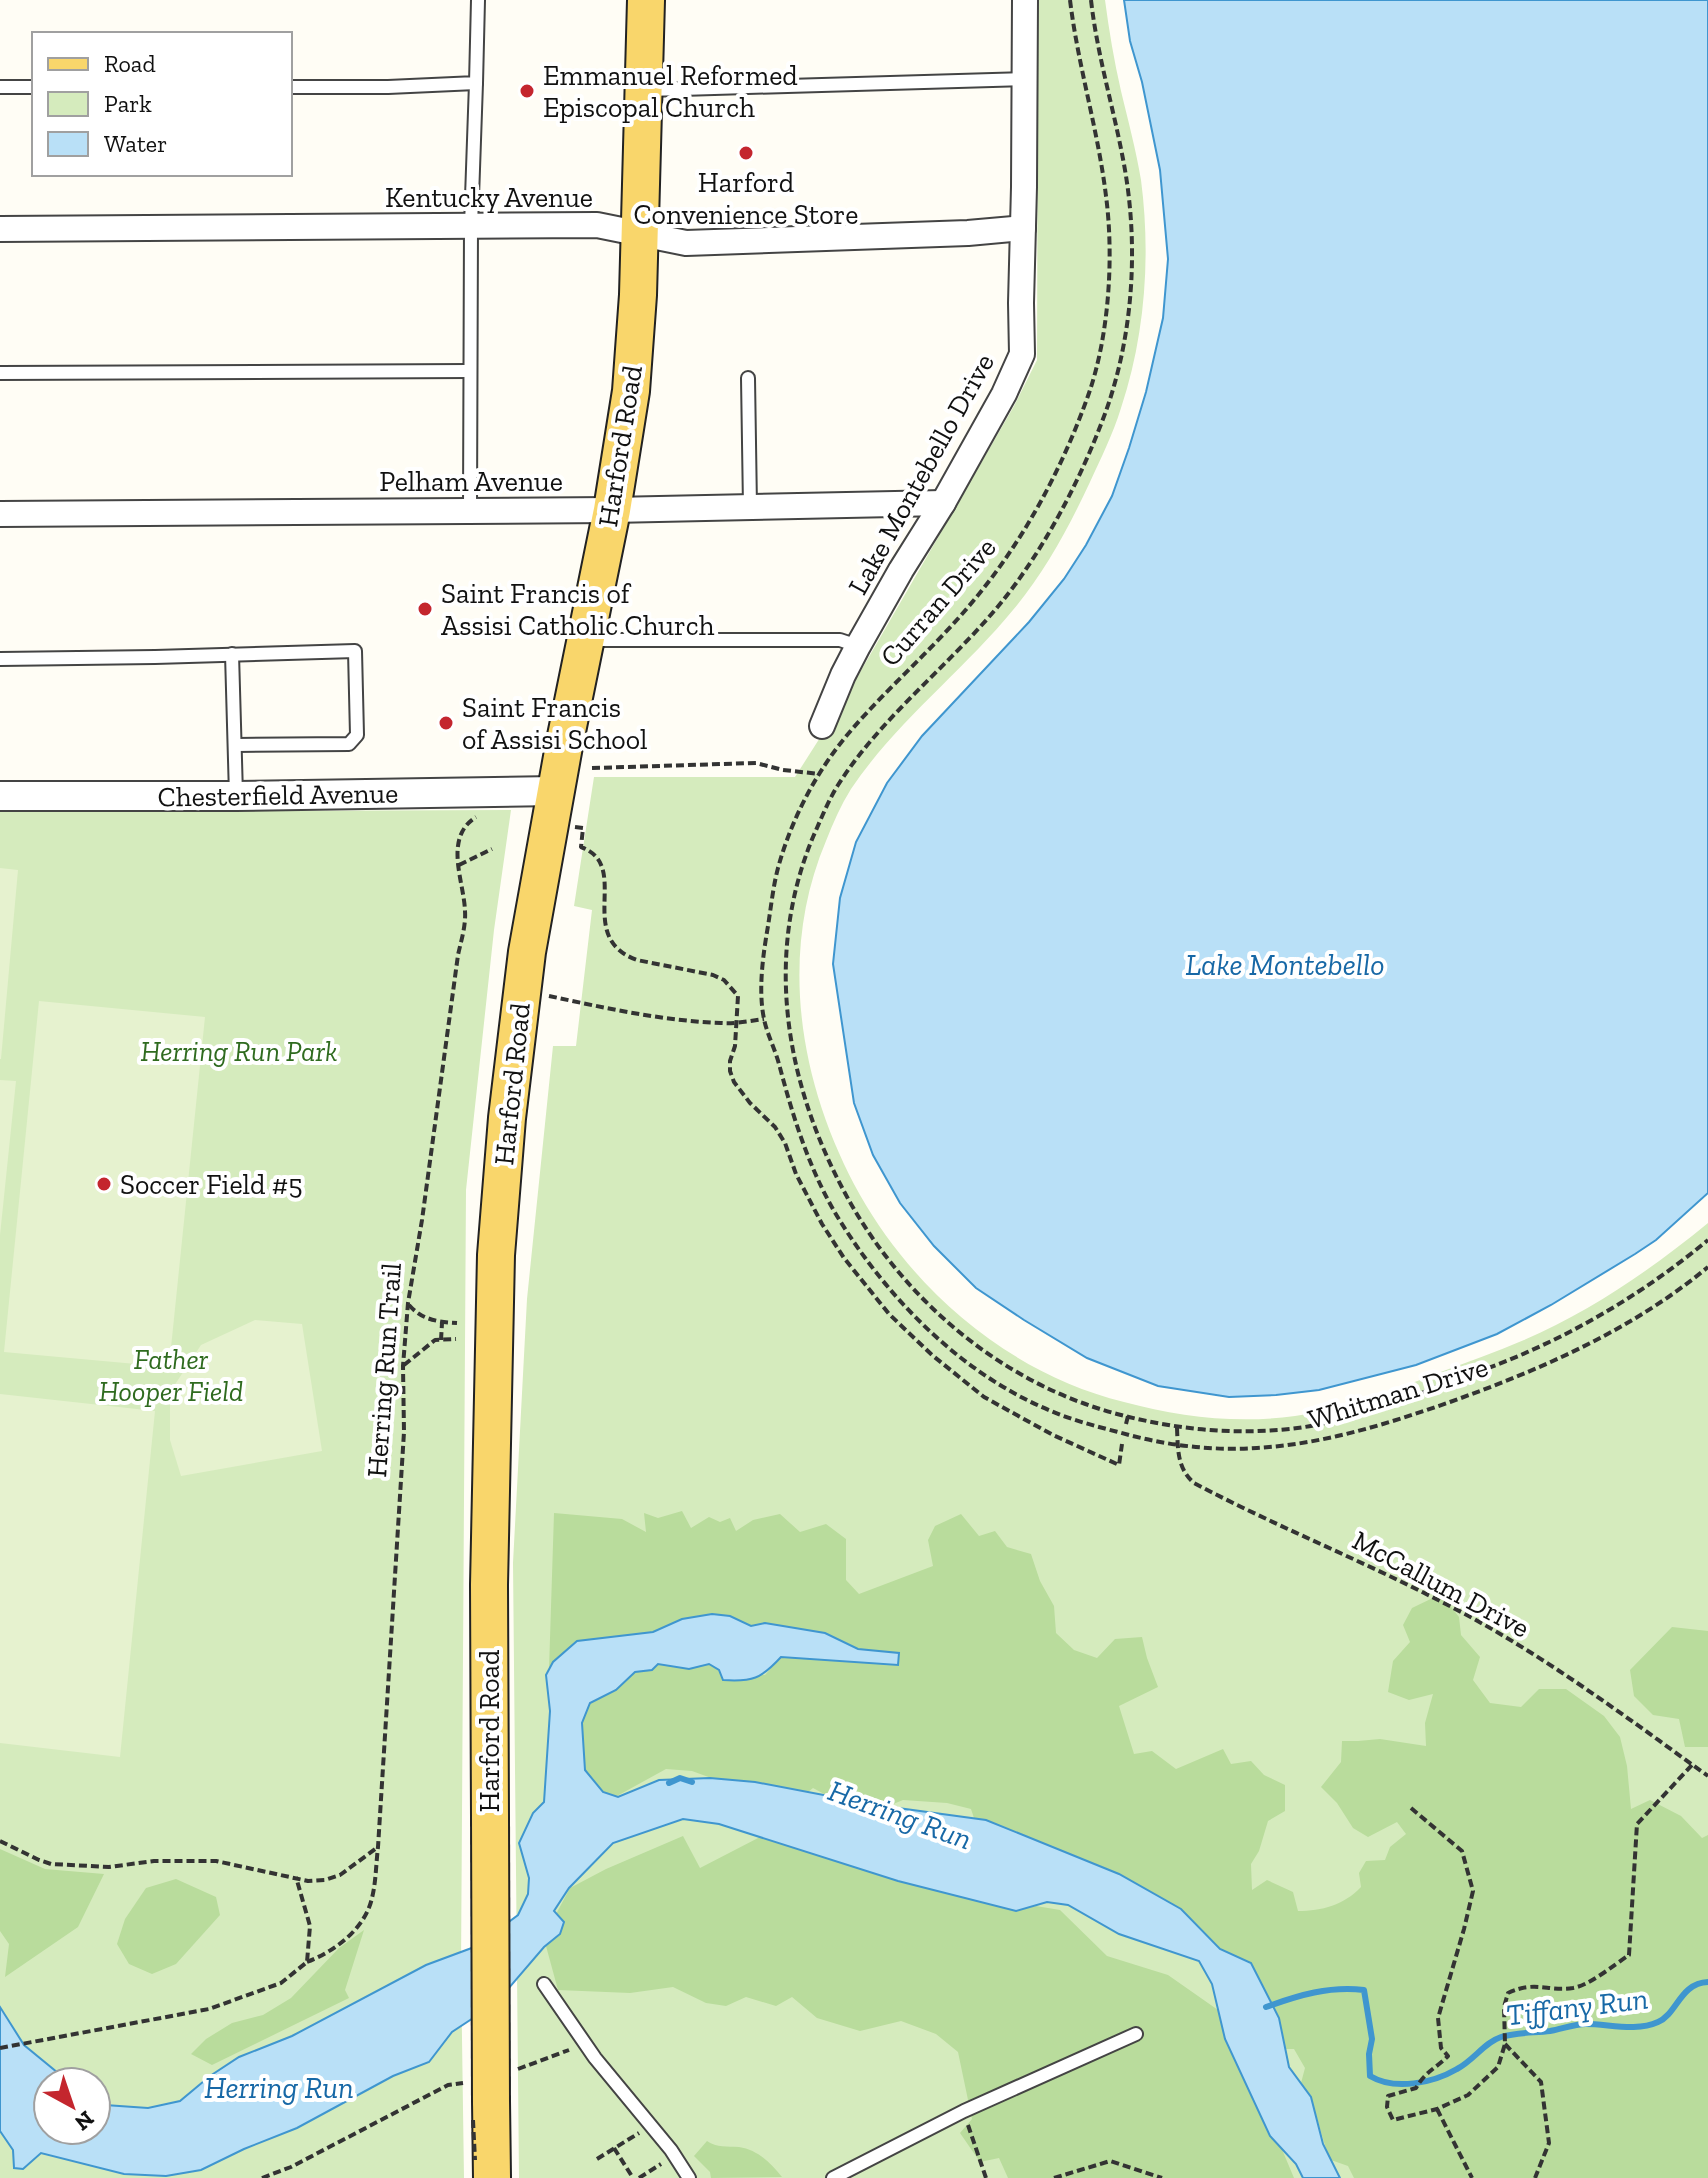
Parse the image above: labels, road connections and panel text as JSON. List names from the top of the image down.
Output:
{
  "streets": {
    "main road": ["Harford Road"],
    "street": [
      "Kentucky Avenue",
      "Lake Montebello Drive",
      "Pelham Avenue",
      "Chesterfield Avenue"
    ],
    "path": [
      "Curran Drive",
      "Herring Run Trail",
      "Whitman Drive",
      "McCallum Drive"
    ]
  },
  "crossings": [
    ["Kentucky Avenue", "Harford Road"],
    ["Kentucky Avenue", "Lake Montebello Drive"],
    ["Harford Road", "Pelham Avenue"],
    ["Harford Road", "Chesterfield Avenue"],
    ["Lake Montebello Drive", "Pelham Avenue"],
    ["Whitman Drive", "McCallum Drive"]
  ],
  "water": ["Lake Montebello", "Herring Run", "Tiffany Run"],
  "parks": ["Herring Run Park", "Father Hooper Field"],
  "places": [
    "Emmanuel Reformed Episcopal Church",
    "Harford Convenience Store",
    "Saint Francis of Assisi Catholic Church",
    "Saint Francis of Assisi School",
    "Soccer Field #5"
  ],
  "legend": ["Road", "Park", "Water"],
  "north": "bottom right"
}
